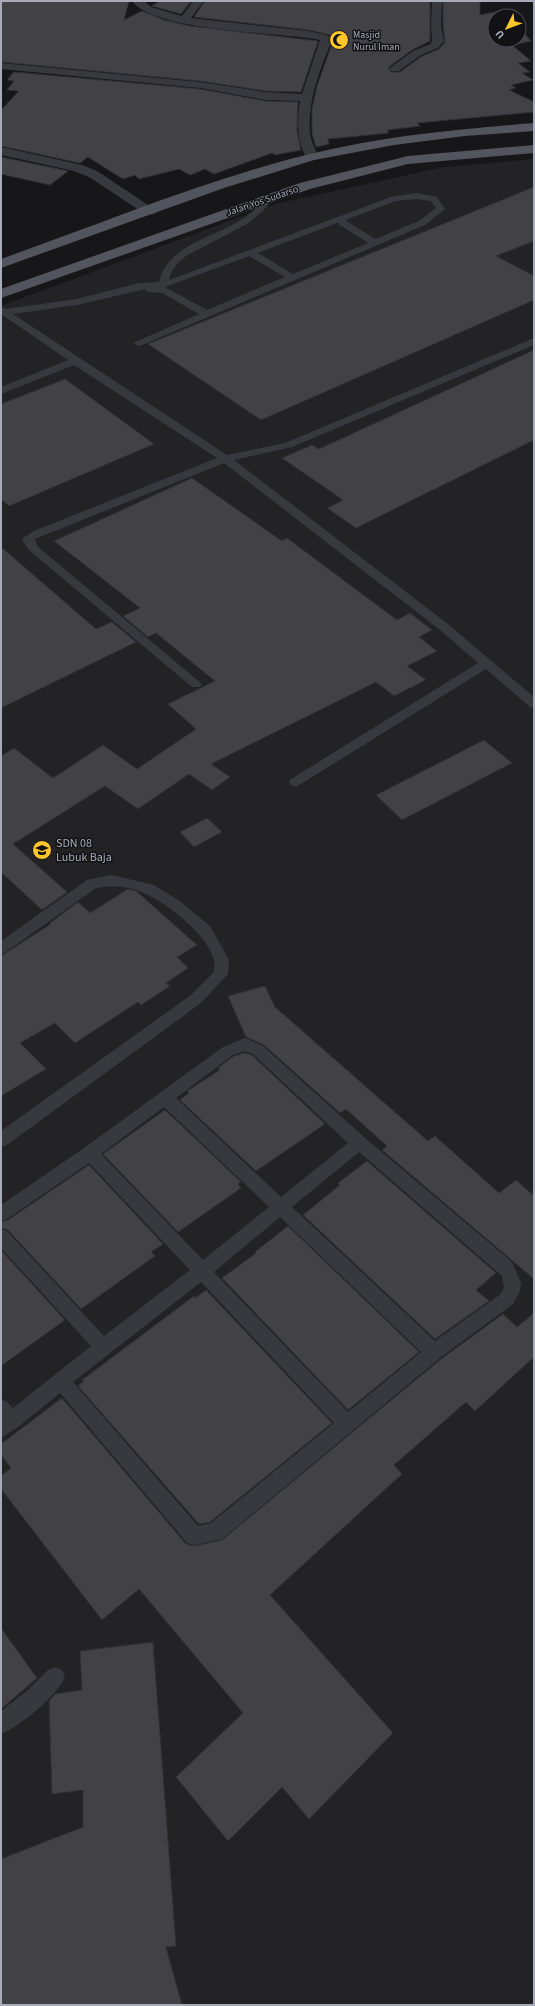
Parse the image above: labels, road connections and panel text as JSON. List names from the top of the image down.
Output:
{
  "streets": {
    "main road": ["Jalan Yos Sudarso"]
  },
  "places": {
    "mosque": ["Masjid Nurul Iman"],
    "school or university": ["SDN 08 Lubuk Baja"]
  },
  "north": "bottom left"
}
